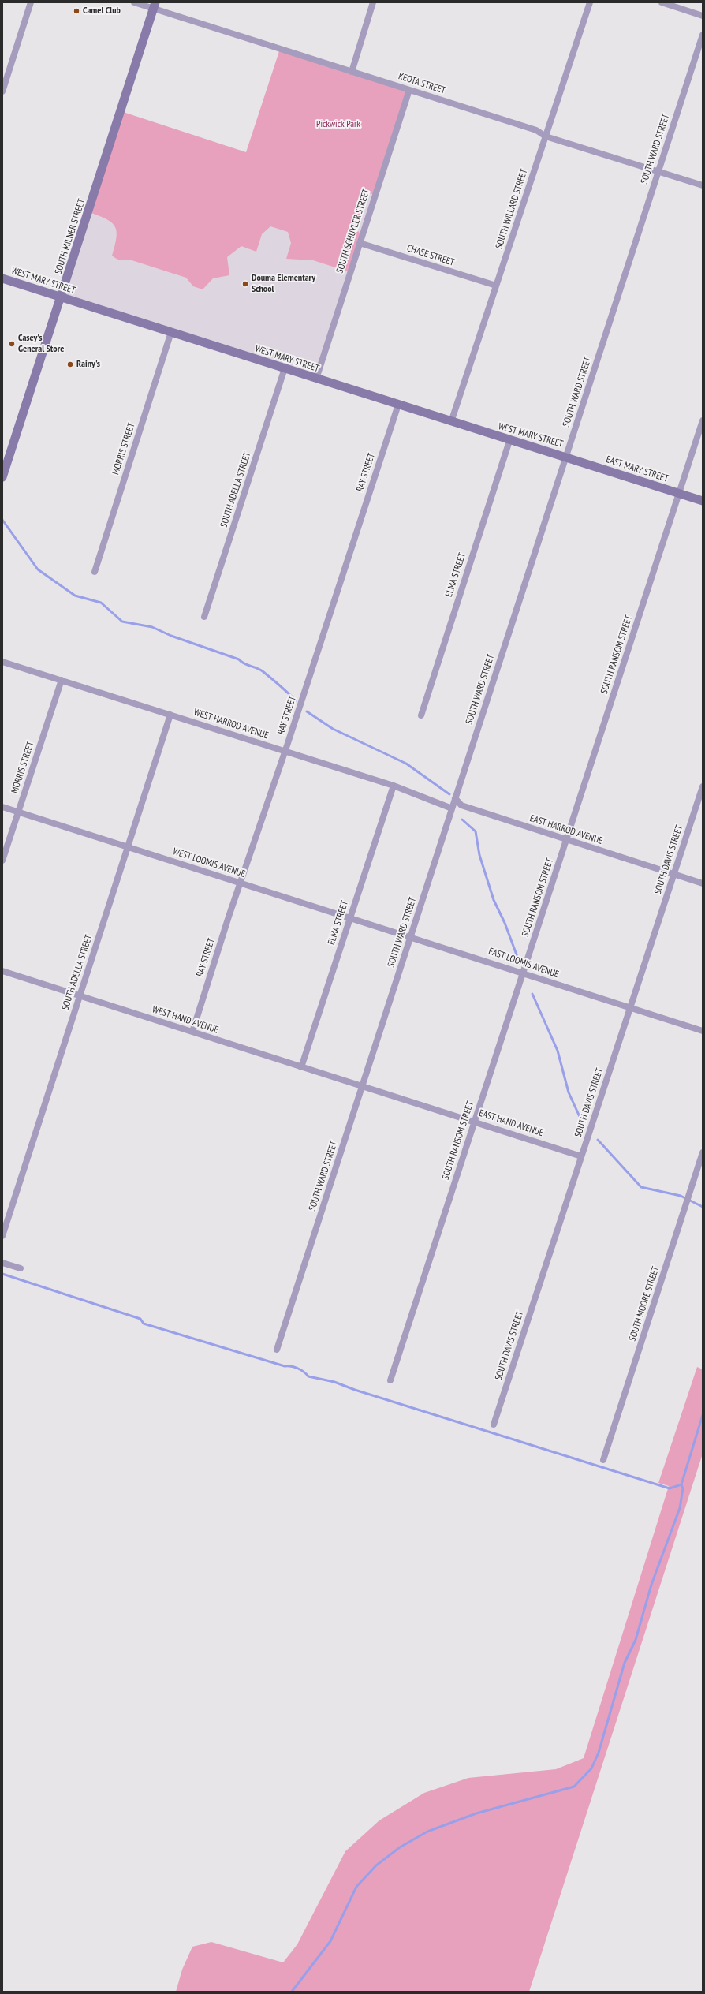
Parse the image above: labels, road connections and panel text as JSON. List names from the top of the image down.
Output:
{
  "streets": {
    "main road": ["SOUTH MILNER STREET", "WEST MARY STREET", "EAST MARY STREET"],
    "street": [
      "KEOTA STREET",
      "SOUTH WARD STREET",
      "SOUTH WILLARD STREET",
      "SOUTH SCHUYLER STREET",
      "CHASE STREET",
      "MORRIS STREET",
      "RAY STREET",
      "SOUTH ADELLA STREET",
      "ELMA STREET",
      "SOUTH RANSOM STREET",
      "WEST HARROD AVENUE",
      "EAST HARROD AVENUE",
      "SOUTH DAVIS STREET",
      "WEST LOOMIS AVENUE",
      "EAST LOOMIS AVENUE",
      "WEST HAND AVENUE",
      "EAST HAND AVENUE",
      "SOUTH MOORE STREET"
    ]
  },
  "crossings": [
    ["KEOTA STREET", "SOUTH WARD STREET"],
    ["KEOTA STREET", "SOUTH WILLARD STREET"],
    ["KEOTA STREET", "SOUTH SCHUYLER STREET"],
    ["KEOTA STREET", "SOUTH MILNER STREET"],
    ["SOUTH WARD STREET", "WEST MARY STREET"],
    ["SOUTH WARD STREET", "EAST MARY STREET"],
    ["SOUTH WARD STREET", "WEST HARROD AVENUE"],
    ["SOUTH WARD STREET", "EAST HARROD AVENUE"],
    ["SOUTH WARD STREET", "WEST LOOMIS AVENUE"],
    ["SOUTH WARD STREET", "EAST LOOMIS AVENUE"],
    ["SOUTH WARD STREET", "WEST HAND AVENUE"],
    ["SOUTH WARD STREET", "EAST HAND AVENUE"],
    ["SOUTH WILLARD STREET", "CHASE STREET"],
    ["SOUTH WILLARD STREET", "WEST MARY STREET"],
    ["SOUTH SCHUYLER STREET", "CHASE STREET"],
    ["SOUTH SCHUYLER STREET", "WEST MARY STREET"],
    ["SOUTH MILNER STREET", "WEST MARY STREET"],
    ["WEST MARY STREET", "MORRIS STREET"],
    ["WEST MARY STREET", "EAST MARY STREET"],
    ["WEST MARY STREET", "RAY STREET"],
    ["WEST MARY STREET", "SOUTH ADELLA STREET"],
    ["WEST MARY STREET", "ELMA STREET"],
    ["MORRIS STREET", "WEST HARROD AVENUE"],
    ["MORRIS STREET", "WEST LOOMIS AVENUE"],
    ["EAST MARY STREET", "SOUTH RANSOM STREET"],
    ["RAY STREET", "WEST HARROD AVENUE"],
    ["RAY STREET", "WEST LOOMIS AVENUE"],
    ["RAY STREET", "WEST HAND AVENUE"],
    ["SOUTH ADELLA STREET", "WEST HARROD AVENUE"],
    ["SOUTH ADELLA STREET", "WEST LOOMIS AVENUE"],
    ["SOUTH ADELLA STREET", "WEST HAND AVENUE"],
    ["ELMA STREET", "WEST HARROD AVENUE"],
    ["ELMA STREET", "WEST LOOMIS AVENUE"],
    ["ELMA STREET", "WEST HAND AVENUE"],
    ["SOUTH RANSOM STREET", "EAST HARROD AVENUE"],
    ["SOUTH RANSOM STREET", "EAST LOOMIS AVENUE"],
    ["SOUTH RANSOM STREET", "EAST HAND AVENUE"],
    ["EAST HARROD AVENUE", "SOUTH DAVIS STREET"],
    ["SOUTH DAVIS STREET", "EAST LOOMIS AVENUE"],
    ["SOUTH DAVIS STREET", "EAST HAND AVENUE"],
    ["WEST LOOMIS AVENUE", "EAST LOOMIS AVENUE"],
    ["WEST HAND AVENUE", "EAST HAND AVENUE"]
  ],
  "parks": ["Pickwick Park"],
  "places": [
    "Camel Club",
    "Douma Elementary School",
    "Casey's General Store",
    "Rainy's"
  ]
}
